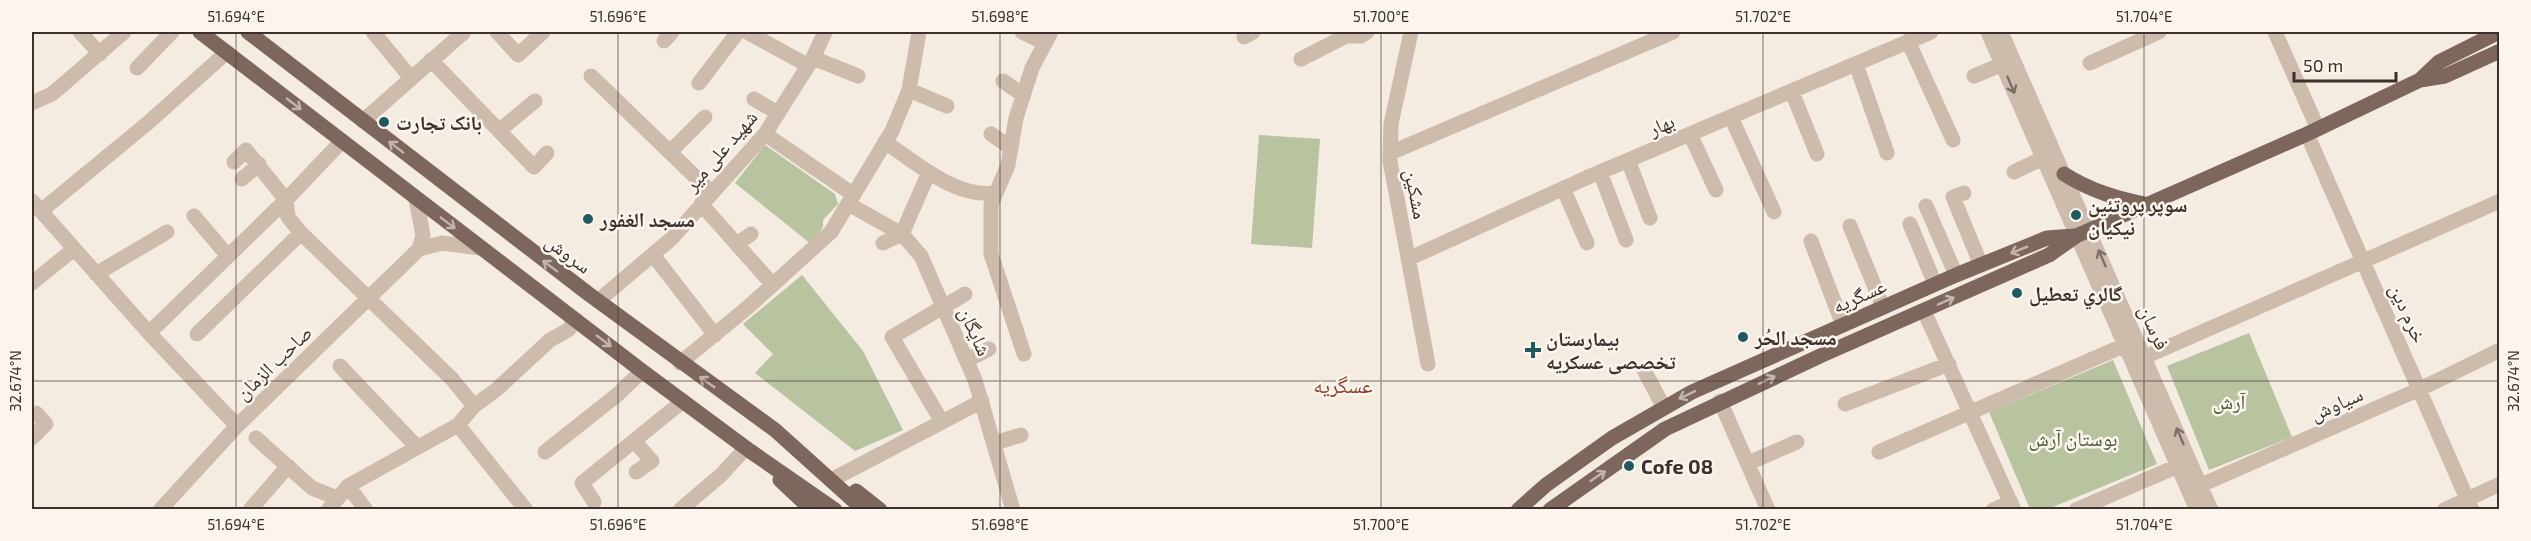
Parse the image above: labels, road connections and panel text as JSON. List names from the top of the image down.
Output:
{
  "streets": {
    "main road": ["سروش", "عسگریه"],
    "street": [
      "بهار",
      "شهید علی میر",
      "مشکین",
      "خرم دین",
      "فرسان",
      "شایگان",
      "صاحب الزمان",
      "سیاوش"
    ]
  },
  "crossings": [
    ["بهار", "مشکین"],
    ["شهید علی میر", "سروش"],
    ["شهید علی میر", "شایگان"],
    ["عسگریه", "خرم دین"],
    ["عسگریه", "فرسان"],
    ["خرم دین", "سیاوش"],
    ["فرسان", "سیاوش"]
  ],
  "districts": ["عسگریه"],
  "parks": ["آرش", "بوستان آرش"],
  "places": {
    "other": [
      "بانک تجارت",
      "سوپر پروتئین نیکیان",
      "مسجد الغفور",
      "گالري تعطيل",
      "مسجد الحُر",
      "Cofe 08"
    ],
    "health": ["بیمارستان تخصصی عسکریه"]
  },
  "scale_bar": "50 m",
  "coordinates": [
    "51.694°E",
    "51.696°E",
    "51.698°E",
    "51.700°E",
    "51.702°E",
    "51.704°E",
    "32.674°N"
  ]
}
